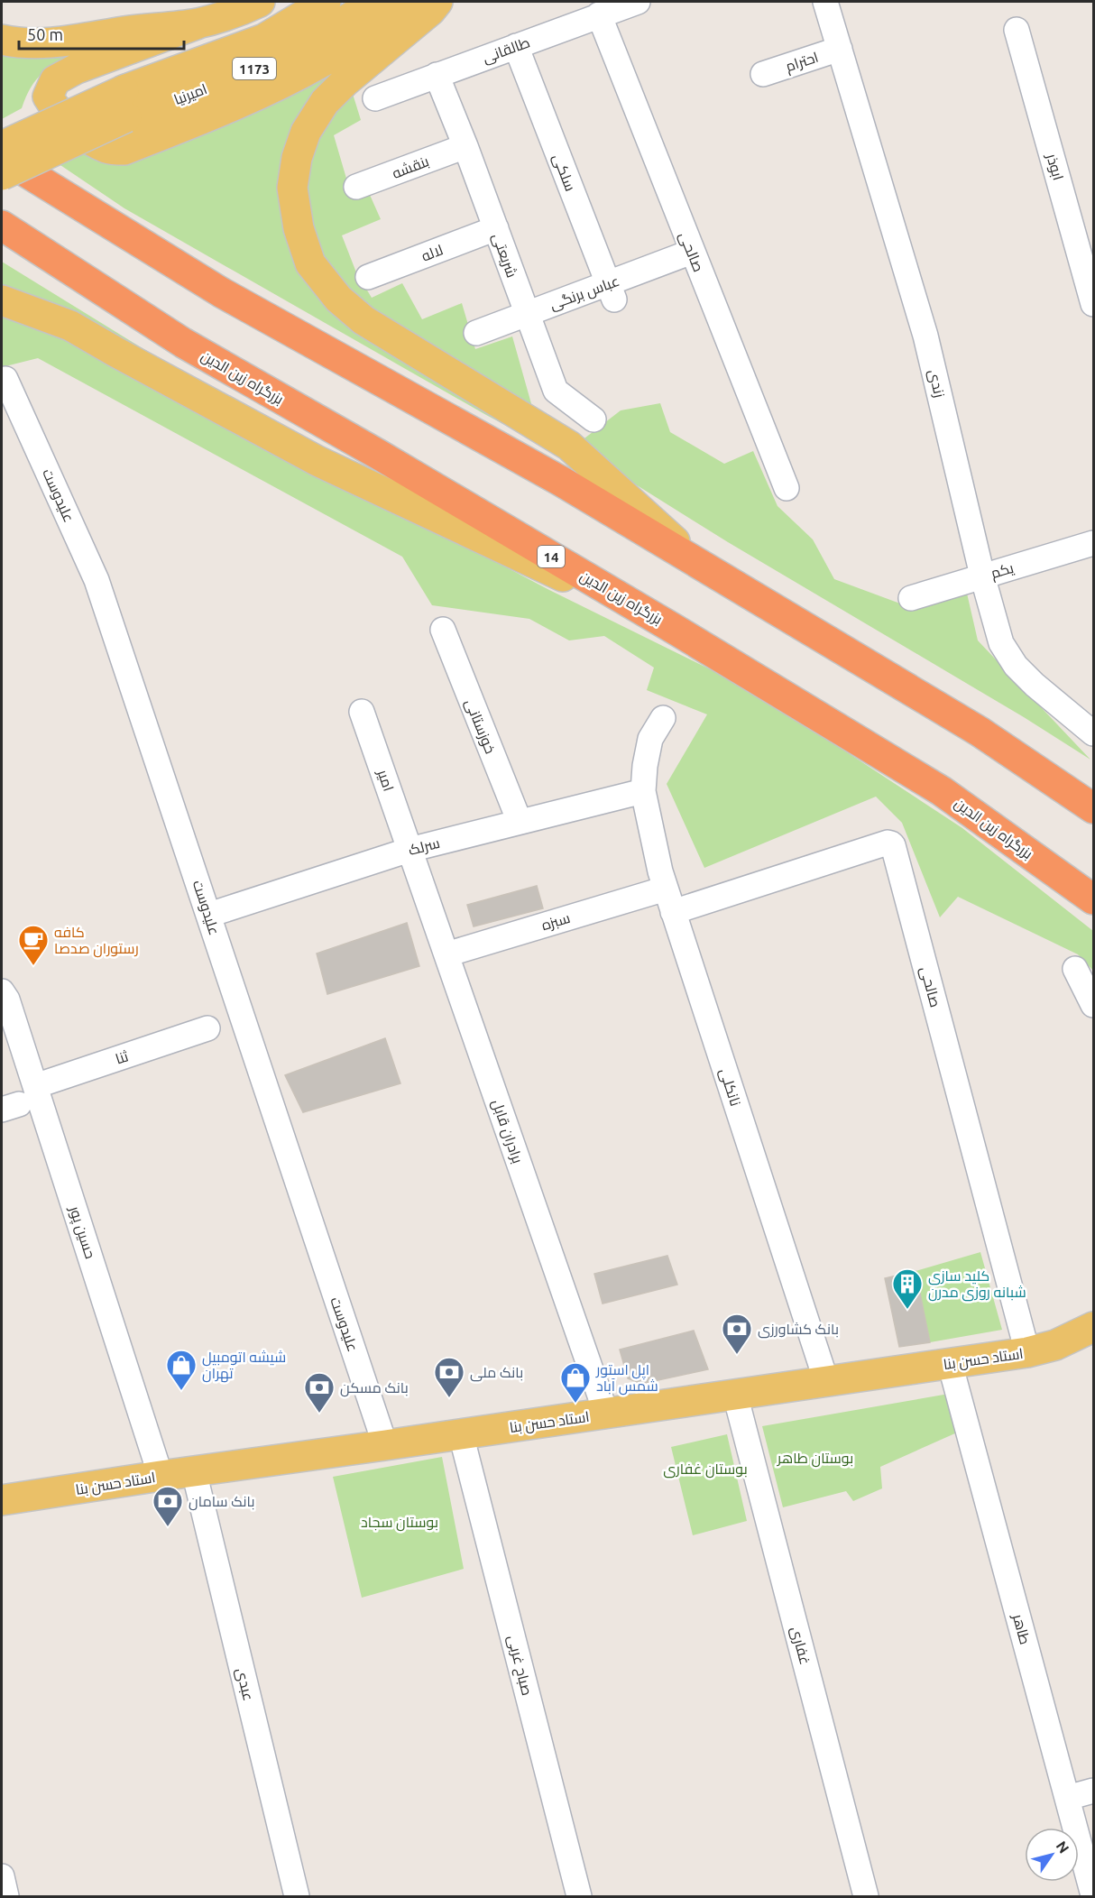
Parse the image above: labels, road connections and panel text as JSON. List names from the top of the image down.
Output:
{
  "streets": {
    "highway": ["بزرگراه زین الدین", "14"],
    "main road": ["1173", "امیرنیا", "استاد حسن بنا"],
    "street": [
      "طالقانی",
      "احترام",
      "بنقشه",
      "ابوذر",
      "سلکی",
      "صالحی",
      "لاله",
      "شریعتی",
      "عباس برنگی",
      "زندی",
      "علیدوست",
      "یکم",
      "خوزستانی",
      "امیر",
      "سرلک",
      "سبزه",
      "ثنا",
      "نانکلی",
      "برادران قابل",
      "حسین پور",
      "طاهر",
      "غفاری",
      "صباح غربی",
      "عبدی"
    ]
  },
  "crossings": [
    ["طالقانی", "سلکی"],
    ["طالقانی", "صالحی"],
    ["طالقانی", "شریعتی"],
    ["احترام", "زندی"],
    ["بنقشه", "شریعتی"],
    ["سلکی", "عباس برنگی"],
    ["صالحی", "عباس برنگی"],
    ["صالحی", "نانکلی"],
    ["صالحی", "استاد حسن بنا"],
    ["لاله", "شریعتی"],
    ["شریعتی", "عباس برنگی"],
    ["زندی", "یکم"],
    ["علیدوست", "سرلک"],
    ["علیدوست", "استاد حسن بنا"],
    ["خوزستانی", "سرلک"],
    ["امیر", "سرلک"],
    ["امیر", "برادران قابل"],
    ["سرلک", "نانکلی"],
    ["سرلک", "برادران قابل"],
    ["سبزه", "نانکلی"],
    ["سبزه", "برادران قابل"],
    ["ثنا", "حسین پور"],
    ["نانکلی", "استاد حسن بنا"],
    ["برادران قابل", "استاد حسن بنا"],
    ["حسین پور", "استاد حسن بنا"],
    ["استاد حسن بنا", "طاهر"],
    ["استاد حسن بنا", "غفاری"],
    ["استاد حسن بنا", "صباح غربی"],
    ["استاد حسن بنا", "عبدی"]
  ],
  "parks": ["بوستان طاهر", "بوستان غفاری", "بوستان سجاد"],
  "places": {
    "cafe": ["کافه رستوران صدصا"],
    "building": ["کلید سازی شبانه روزی مدرن"],
    "bank": [
      "بانک کشاورزی",
      "بانک ملی",
      "بانک مسکن",
      "بانک سامان"
    ],
    "shop": ["شیشه اتومبیل تهران", "اپل استور شمس آباد"]
  },
  "scale_bar": "50 m",
  "north": "top right"
}
